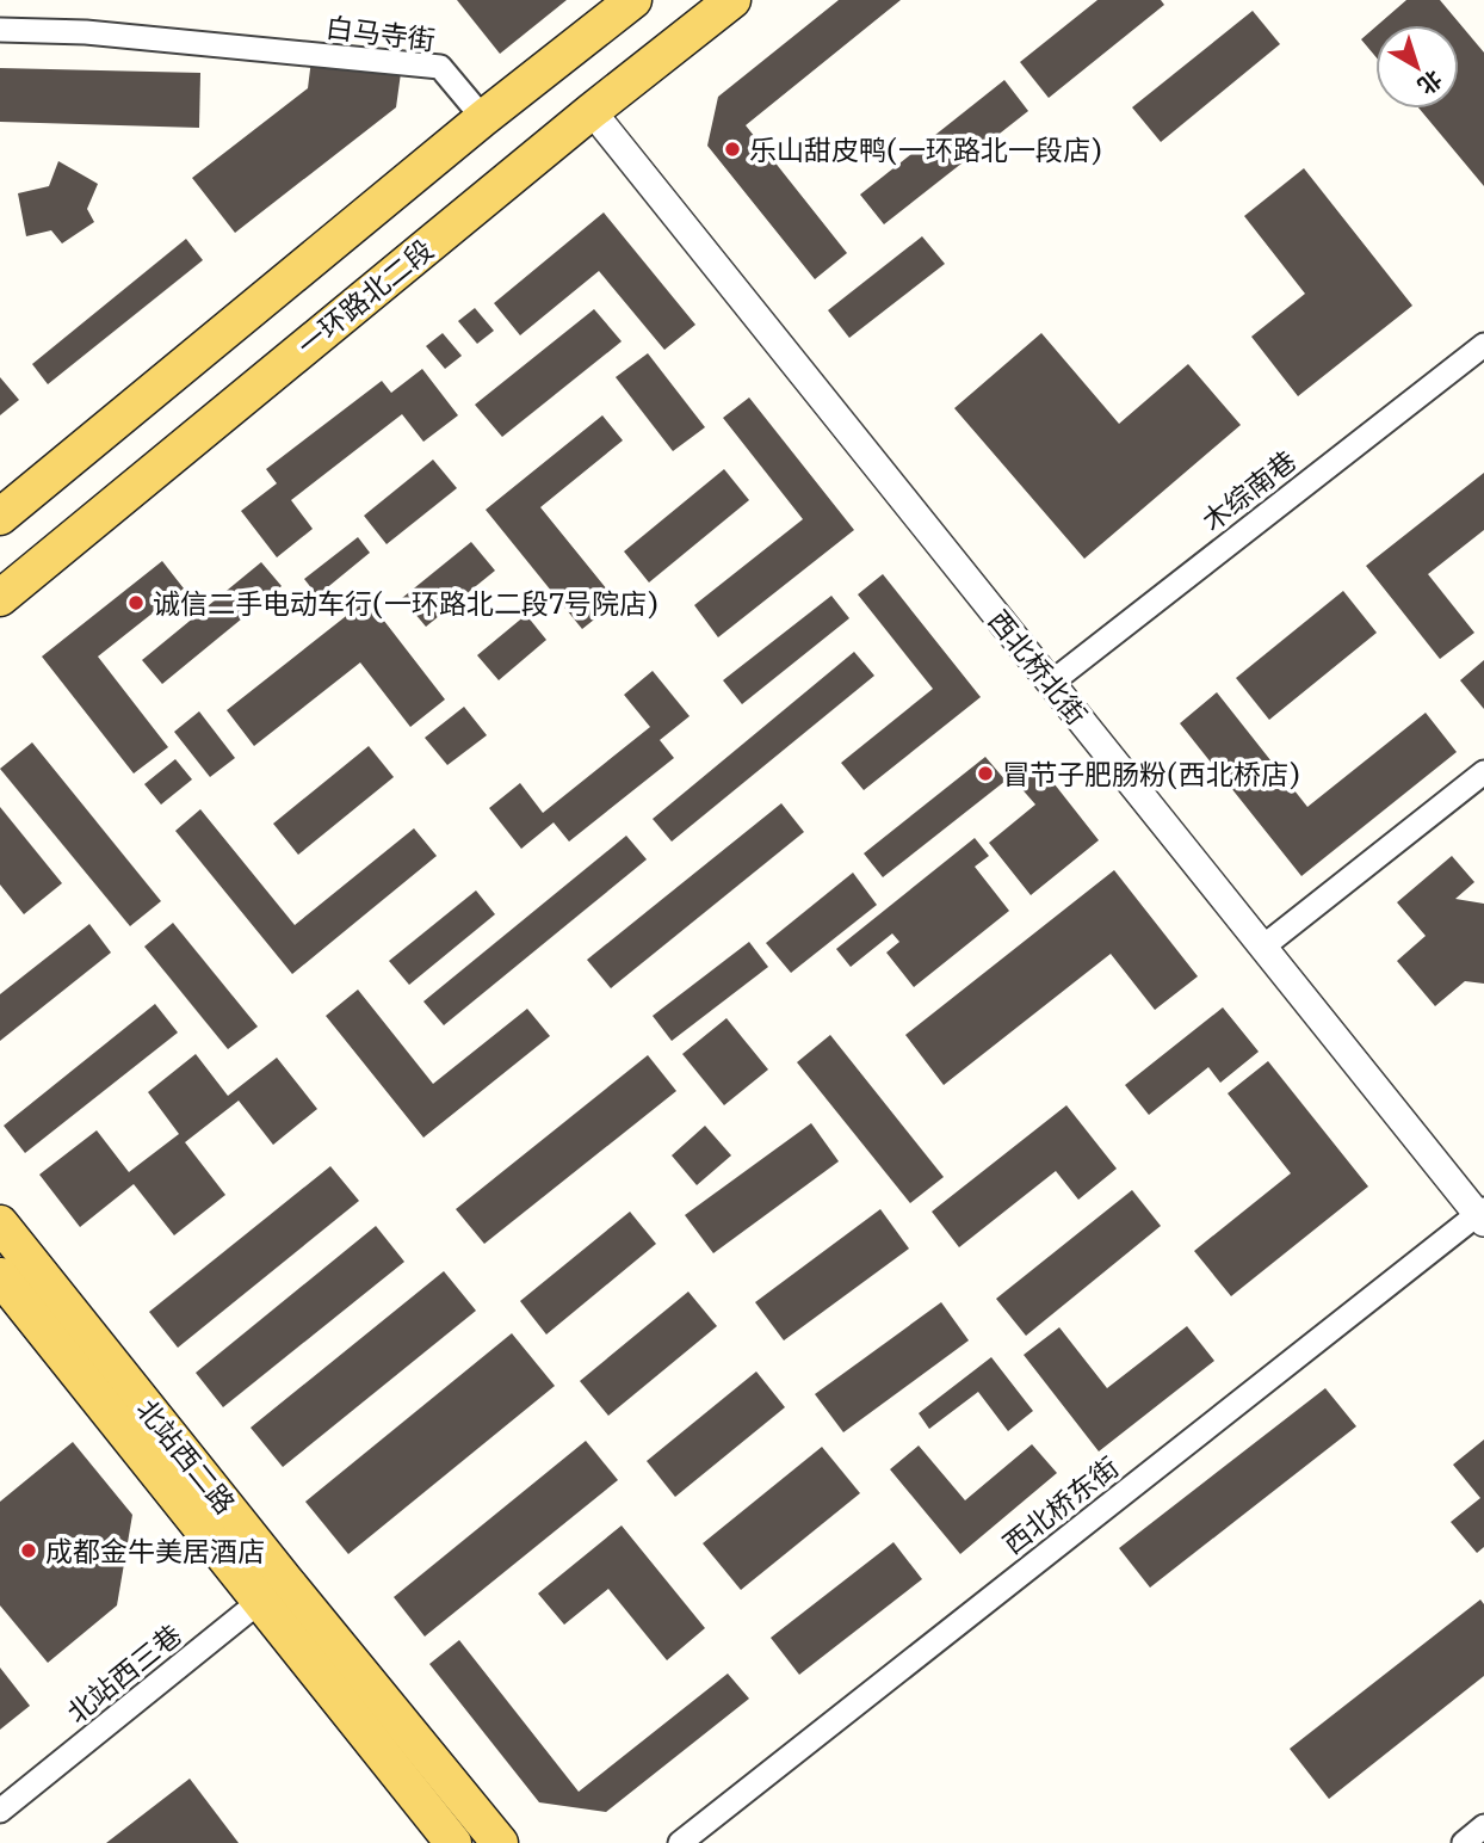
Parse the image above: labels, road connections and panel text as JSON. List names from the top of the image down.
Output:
{
  "streets": {
    "main road": ["一环路北二段", "北站西二路"],
    "street": [
      "白马寺街",
      "木综南巷",
      "西北桥北街",
      "西北桥东街",
      "北站西三巷"
    ]
  },
  "crossings": [
    ["一环路北二段", "西北桥北街"],
    ["木综南巷", "西北桥北街"],
    ["西北桥北街", "西北桥东街"],
    ["北站西二路", "北站西三巷"]
  ],
  "places": [
    "乐山甜皮鸭(一环路北一段店)",
    "诚信二手电动车行(一环路北二段7号院店)",
    "冒节子肥肠粉(西北桥店)",
    "成都金牛美居酒店"
  ],
  "north": "bottom right"
}
